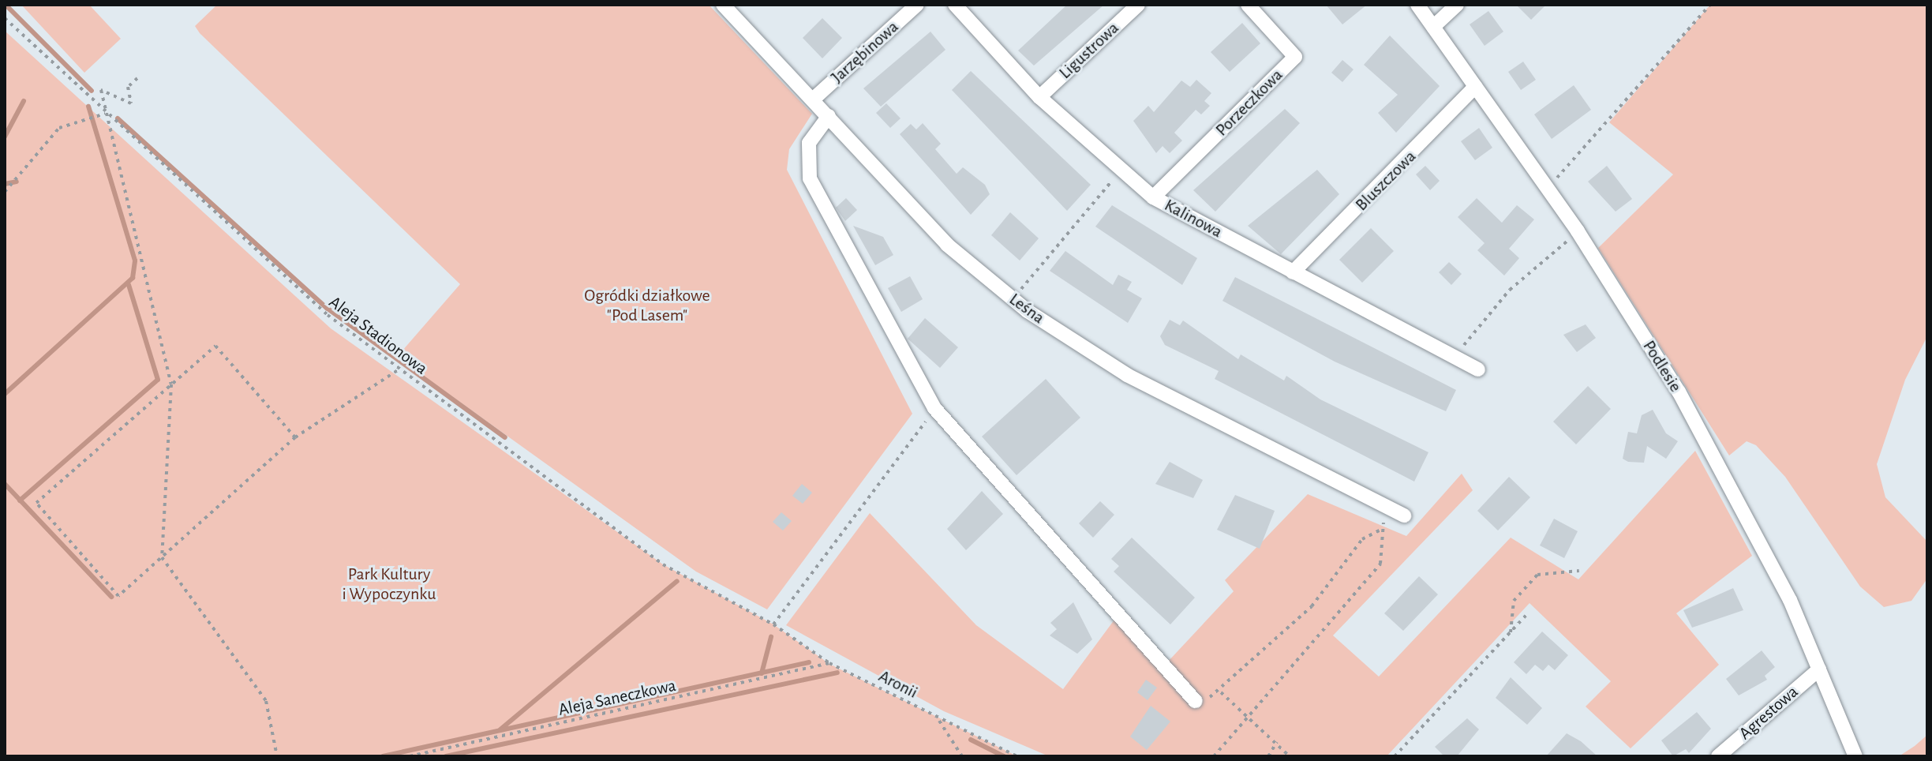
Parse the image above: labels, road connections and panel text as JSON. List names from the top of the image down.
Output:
{
  "streets": {
    "street": [
      "Ligustrowa",
      "Jarzębinowa",
      "Porzeczkowa",
      "Bluszczowa",
      "Kalinowa",
      "Leśna",
      "Podlesie",
      "Agrestowa"
    ],
    "path": ["Aleja Stadionowa", "Aronii", "Aleja Saneczkowa"]
  },
  "crossings": [
    ["Ligustrowa", "Kalinowa"],
    ["Jarzębinowa", "Leśna"],
    ["Porzeczkowa", "Kalinowa"],
    ["Bluszczowa", "Kalinowa"],
    ["Bluszczowa", "Podlesie"],
    ["Aleja Stadionowa", "Aronii"],
    ["Podlesie", "Agrestowa"],
    ["Aronii", "Aleja Saneczkowa"]
  ],
  "parks": ["Ogródki działkowe \"Pod Lasem\"", "Park Kultury i Wypoczynku"]
}
